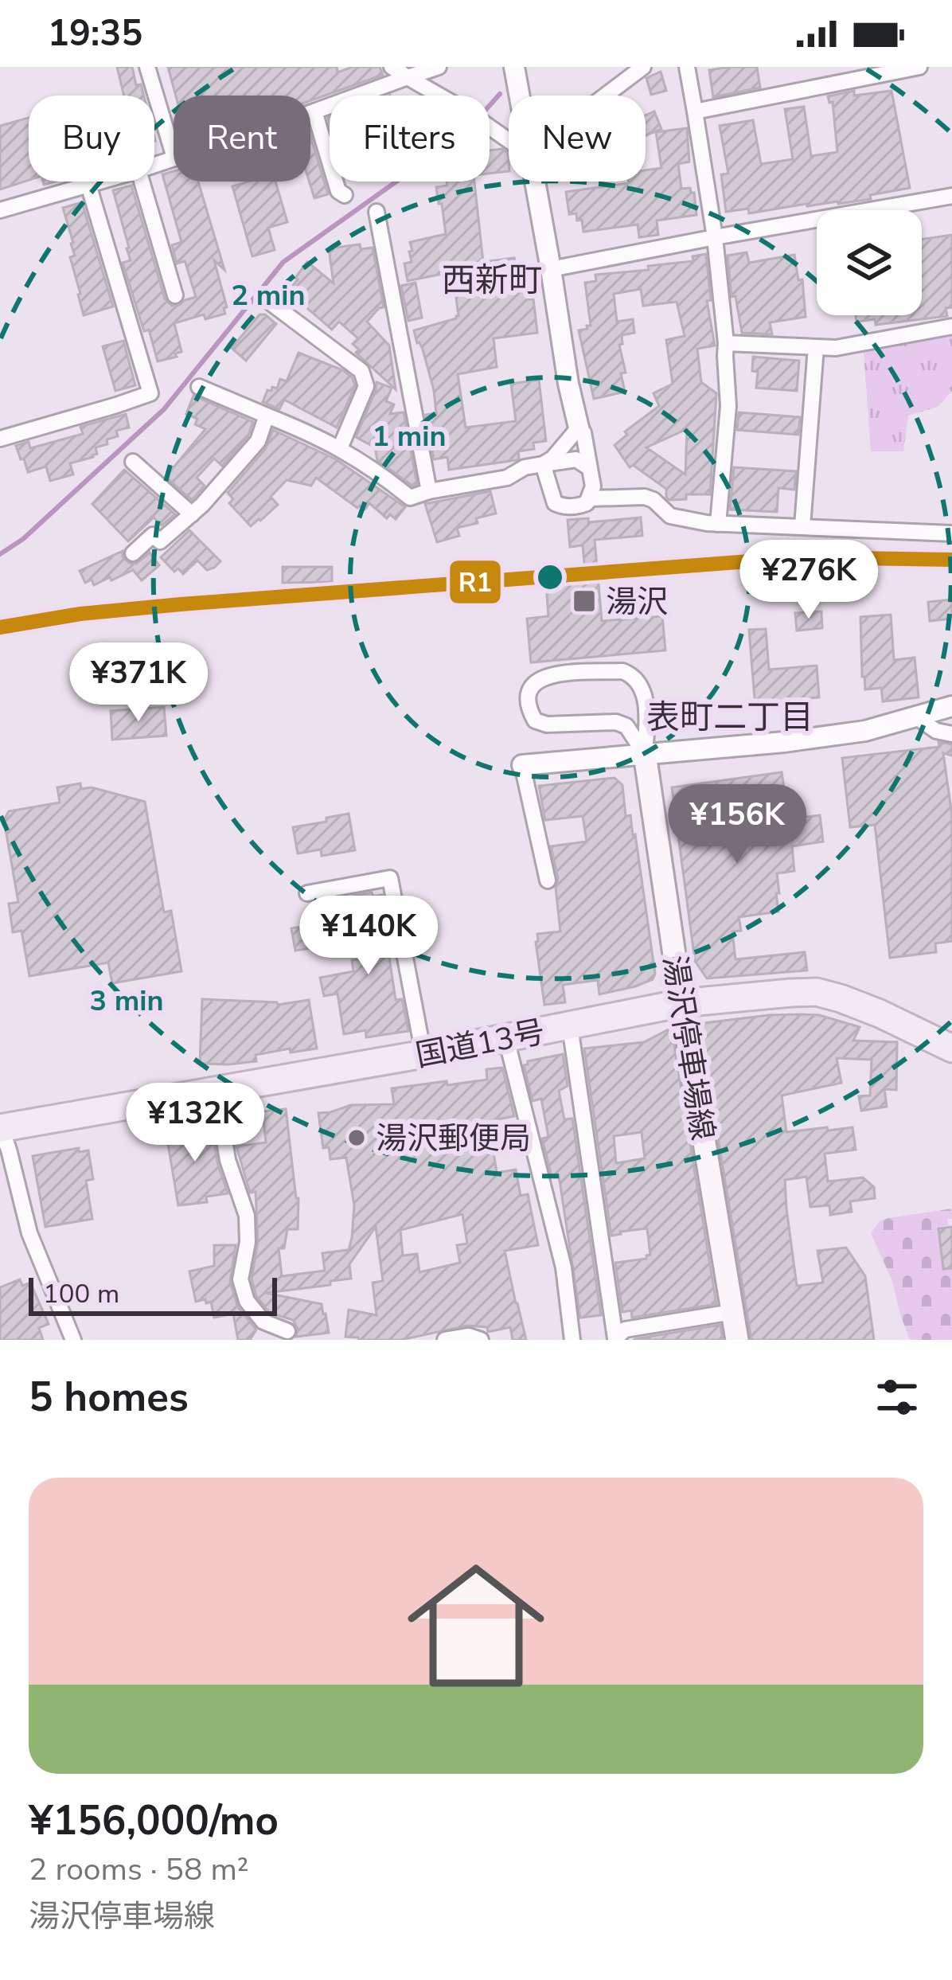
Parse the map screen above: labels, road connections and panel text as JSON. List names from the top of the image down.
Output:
{
  "streets": {
    "highway": ["国道13号"],
    "main road": ["湯沢停車場線"]
  },
  "crossings": [
    ["国道13号", "湯沢停車場線"]
  ],
  "districts": ["西新町", "表町二丁目"],
  "places": {
    "transit": ["湯沢"],
    "other": ["湯沢郵便局"]
  },
  "lines": ["transit line R1"],
  "scale_bar": "100 m",
  "page": {
    "status": "19:35",
    "chip": [
      "Buy",
      "Rent",
      "Filters",
      "New"
    ],
    "price": [
      "¥276K",
      "¥371K",
      "¥156K",
      "¥140K",
      "¥132K"
    ],
    "scale": "100 m",
    "heading": "5 homes",
    "list": [
      {
        "name": "¥156,000/mo",
        "note": "2 rooms · 58 m² · 湯沢停車場線"
      }
    ]
  },
  "rings": ["2 min", "1 min", "3 min"]
}
